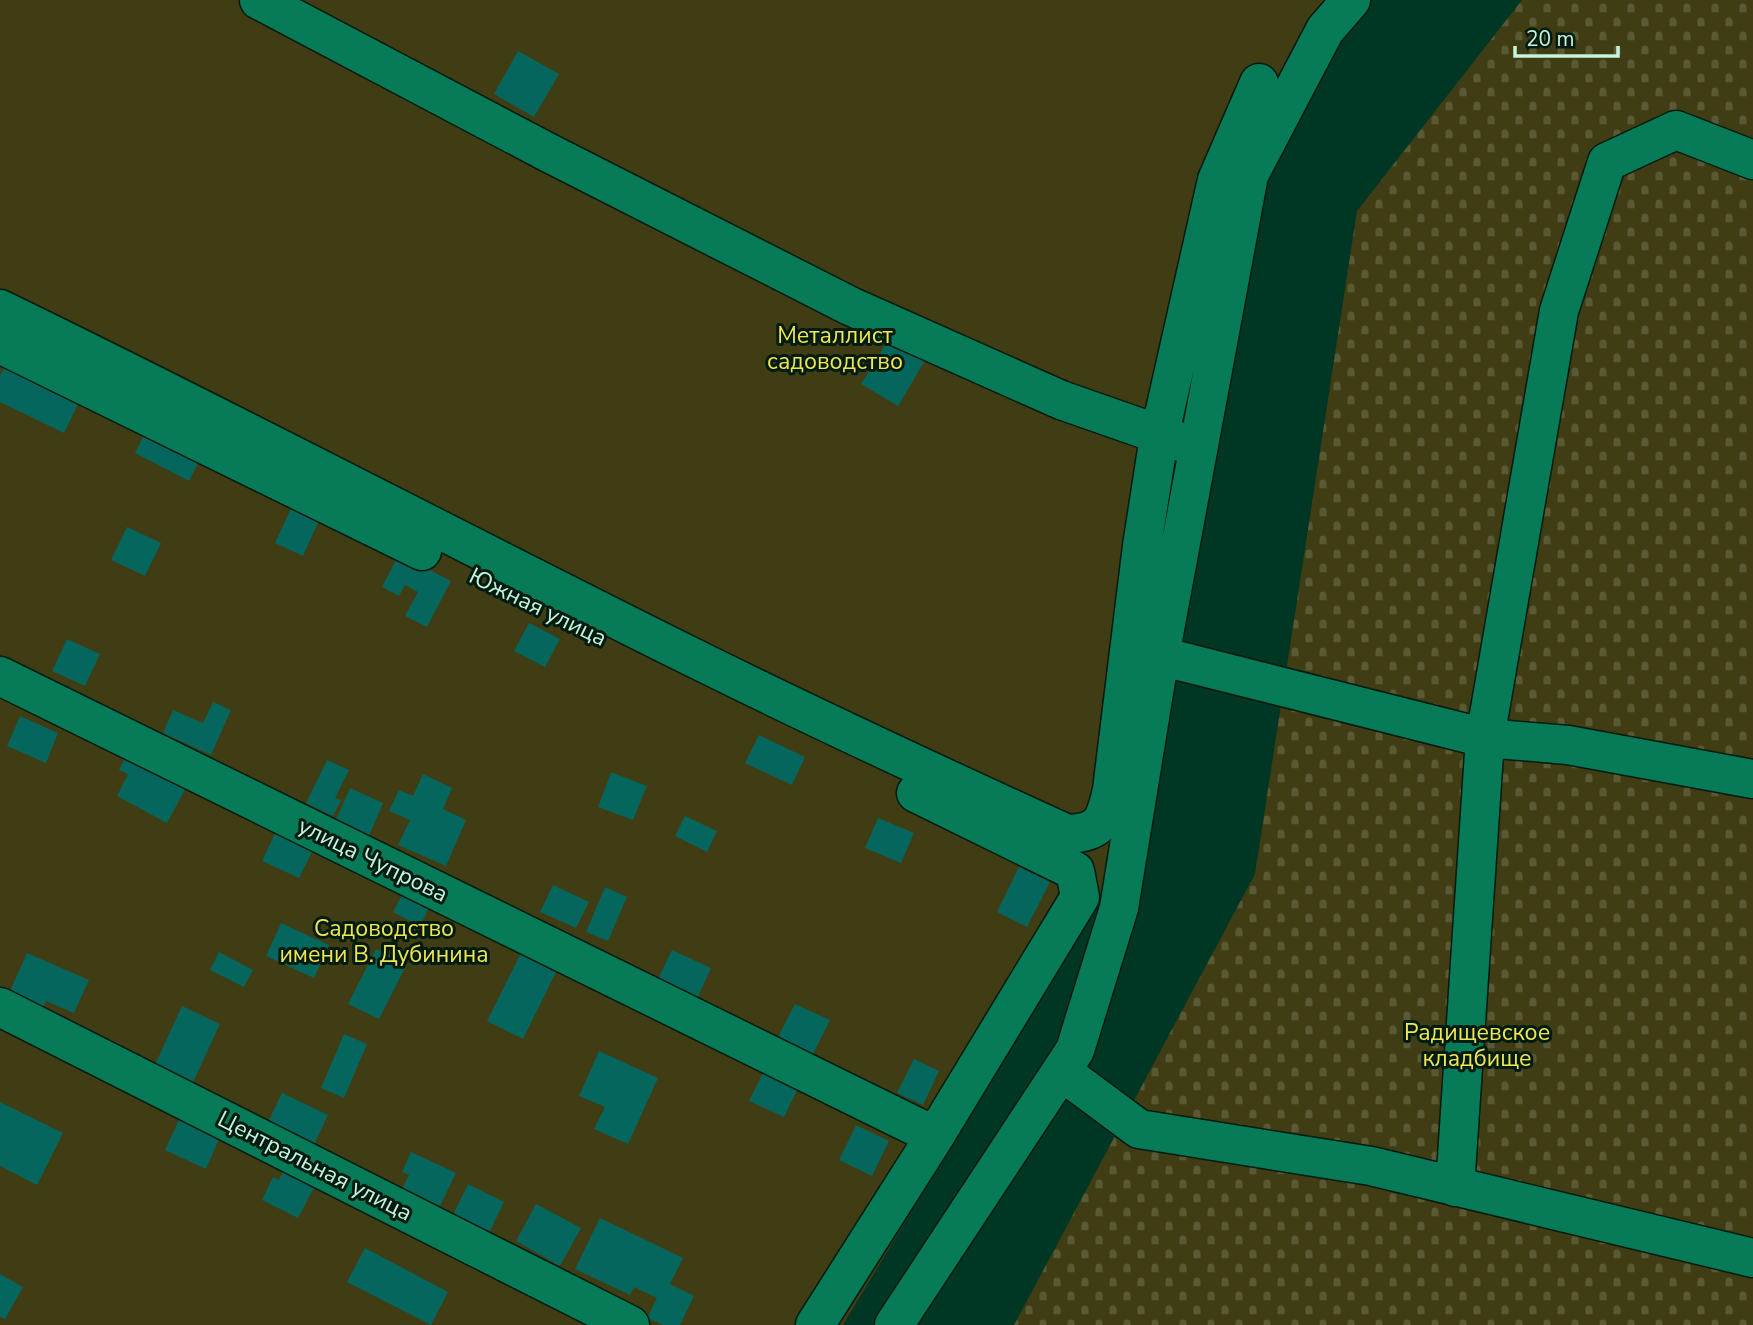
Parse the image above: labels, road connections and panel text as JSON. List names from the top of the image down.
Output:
{
  "streets": {
    "street": ["Южная улица", "улица Чупрова", "Центральная улица"]
  },
  "crossings": [
    ["Южная улица", "улица Чупрова"]
  ],
  "parks": ["Металлист садоводство", "Садоводство имени В. Дубинина", "Радищевское кладбище"],
  "scale_bar": "20 m"
}
